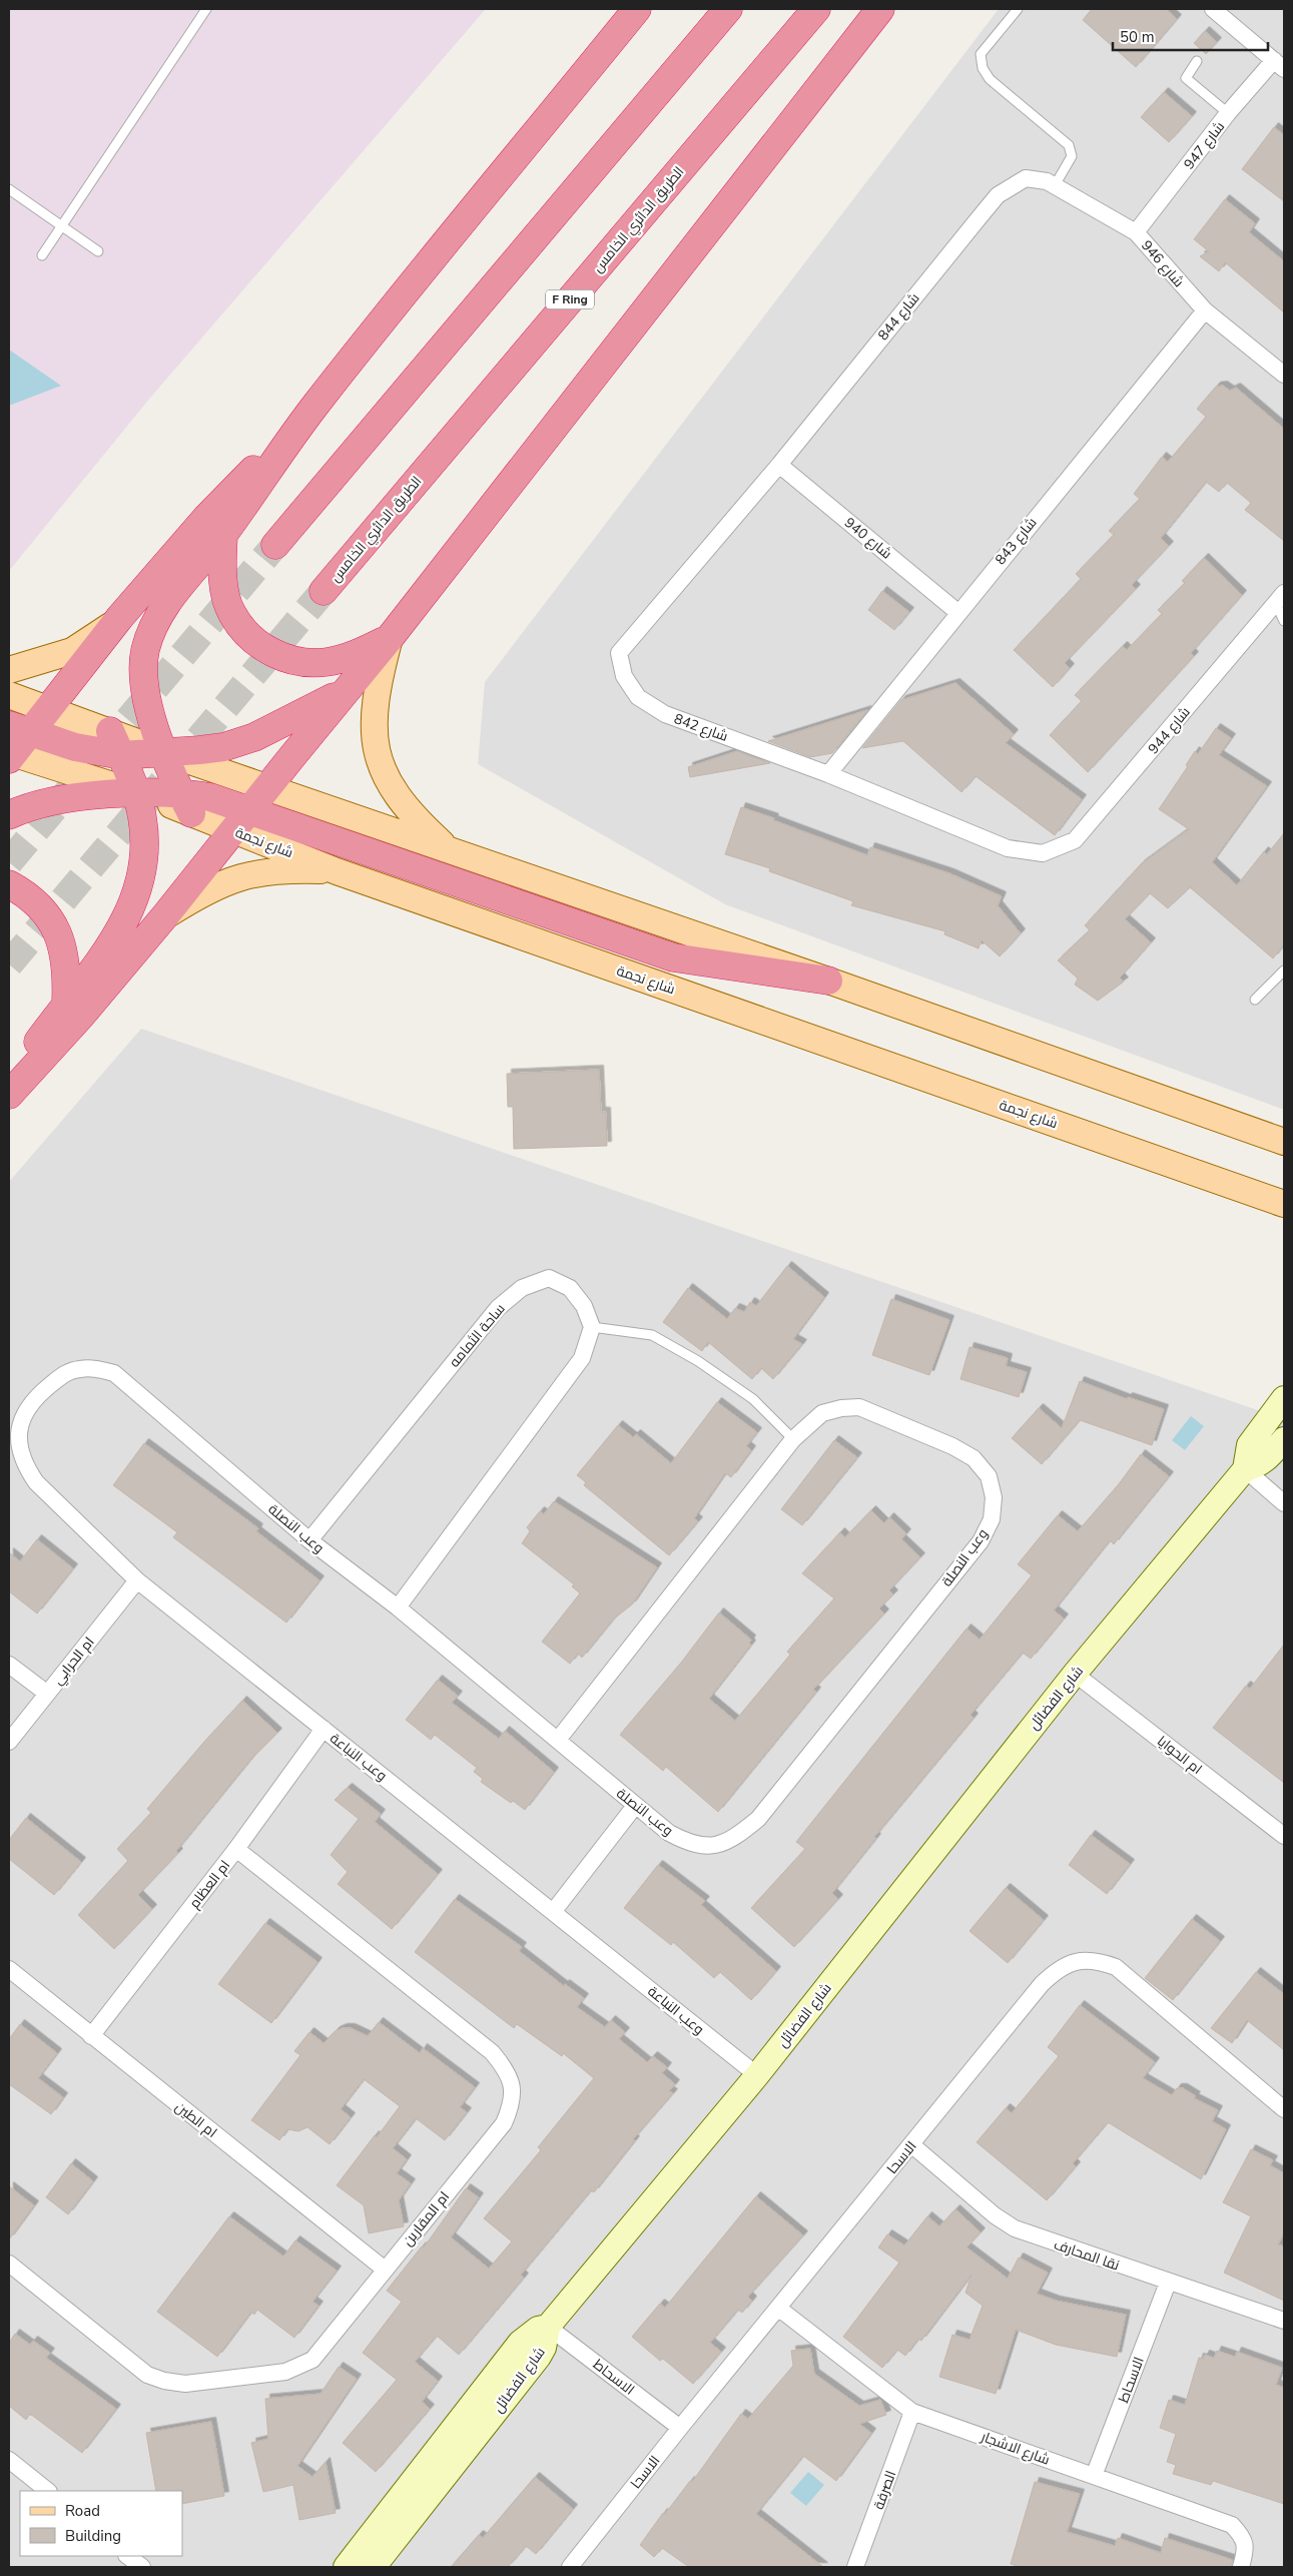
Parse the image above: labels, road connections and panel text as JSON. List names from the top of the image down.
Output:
{
  "streets": {
    "highway": ["الطريق الدائري الخامس", "F Ring"],
    "main road": ["شارع نجمة"],
    "street": [
      "شارع 947",
      "شارع 946",
      "شارع 844",
      "شارع 940",
      "شارع 843",
      "شارع 842",
      "شارع 944",
      "ساحة الثمامه",
      "وعب النصلة",
      "ام الحرابي",
      "شارع الفضائل",
      "ام الحوايا",
      "وعب النباعة",
      "ام العظام",
      "ام الطين",
      "الاسحا",
      "ام المقارين",
      "نقا المحارف",
      "الاسحاط",
      "شارع الاشجار",
      "الصرفة"
    ]
  },
  "crossings": [
    ["شارع 947", "شارع 946"],
    ["شارع 946", "شارع 844"],
    ["شارع 946", "شارع 843"],
    ["شارع 844", "شارع 940"],
    ["شارع 844", "شارع 842"],
    ["شارع 940", "شارع 843"],
    ["شارع 940", "شارع 842"],
    ["شارع 843", "شارع 842"],
    ["شارع 842", "شارع 944"],
    ["ساحة الثمامه", "وعب النصلة"],
    ["وعب النصلة", "وعب النباعة"],
    ["ام الحرابي", "وعب النباعة"],
    ["شارع الفضائل", "ام الحوايا"],
    ["شارع الفضائل", "وعب النباعة"],
    ["شارع الفضائل", "الاسحاط"],
    ["وعب النباعة", "ام العظام"],
    ["ام العظام", "ام الطين"],
    ["ام العظام", "ام المقارين"],
    ["ام الطين", "ام المقارين"],
    ["الاسحا", "نقا المحارف"],
    ["الاسحا", "الاسحاط"],
    ["الاسحا", "شارع الاشجار"],
    ["نقا المحارف", "الاسحاط"],
    ["الاسحاط", "شارع الاشجار"],
    ["شارع الاشجار", "الصرفة"]
  ],
  "legend": ["Road", "Building"],
  "scale_bar": "50 m"
}
